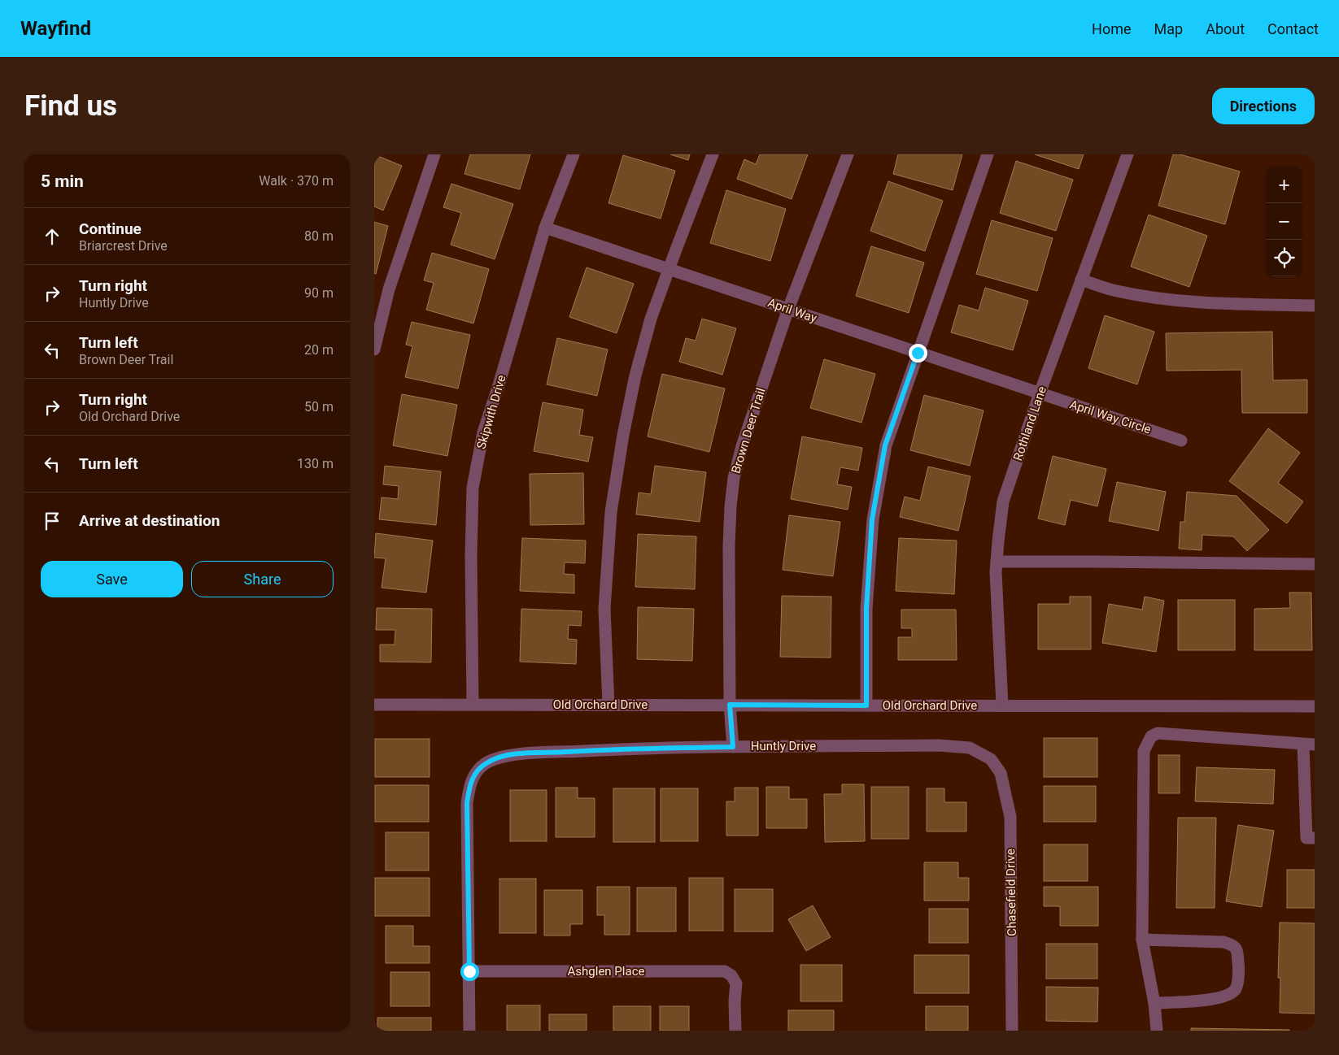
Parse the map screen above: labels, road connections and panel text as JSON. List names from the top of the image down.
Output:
{
  "streets": {
    "street": [
      "April Way",
      "Skipwith Drive",
      "April Way Circle",
      "Rothland Lane",
      "Brown Deer Trail",
      "Old Orchard Drive",
      "Huntly Drive",
      "Chasefield Drive",
      "Ashglen Place"
    ]
  },
  "crossings": [
    ["April Way", "Skipwith Drive"],
    ["April Way", "April Way Circle"],
    ["April Way", "Rothland Lane"],
    ["April Way", "Brown Deer Trail"],
    ["Skipwith Drive", "Old Orchard Drive"],
    ["April Way Circle", "Rothland Lane"],
    ["Rothland Lane", "Old Orchard Drive"],
    ["Brown Deer Trail", "Old Orchard Drive"],
    ["Brown Deer Trail", "Huntly Drive"],
    ["Huntly Drive", "Chasefield Drive"],
    ["Huntly Drive", "Ashglen Place"]
  ],
  "page": {
    "header": "Wayfind",
    "nav": [
      "Home",
      "Map",
      "About",
      "Contact"
    ],
    "buttons": [
      "Directions",
      ["Save", "Share"]
    ],
    "title": "Find us",
    "heading": ["5 min", "Walk · 370 m"],
    "map_buttons": ["+", "−"],
    "list": [
      ["Continue", "Briarcrest Drive", "80 m"],
      ["Turn right", "Huntly Drive", "90 m"],
      ["Turn left", "Brown Deer Trail", "20 m"],
      ["Turn right", "Old Orchard Drive", "50 m"],
      ["Turn left", "130 m"],
      "Arrive at destination"
    ]
  }
}
